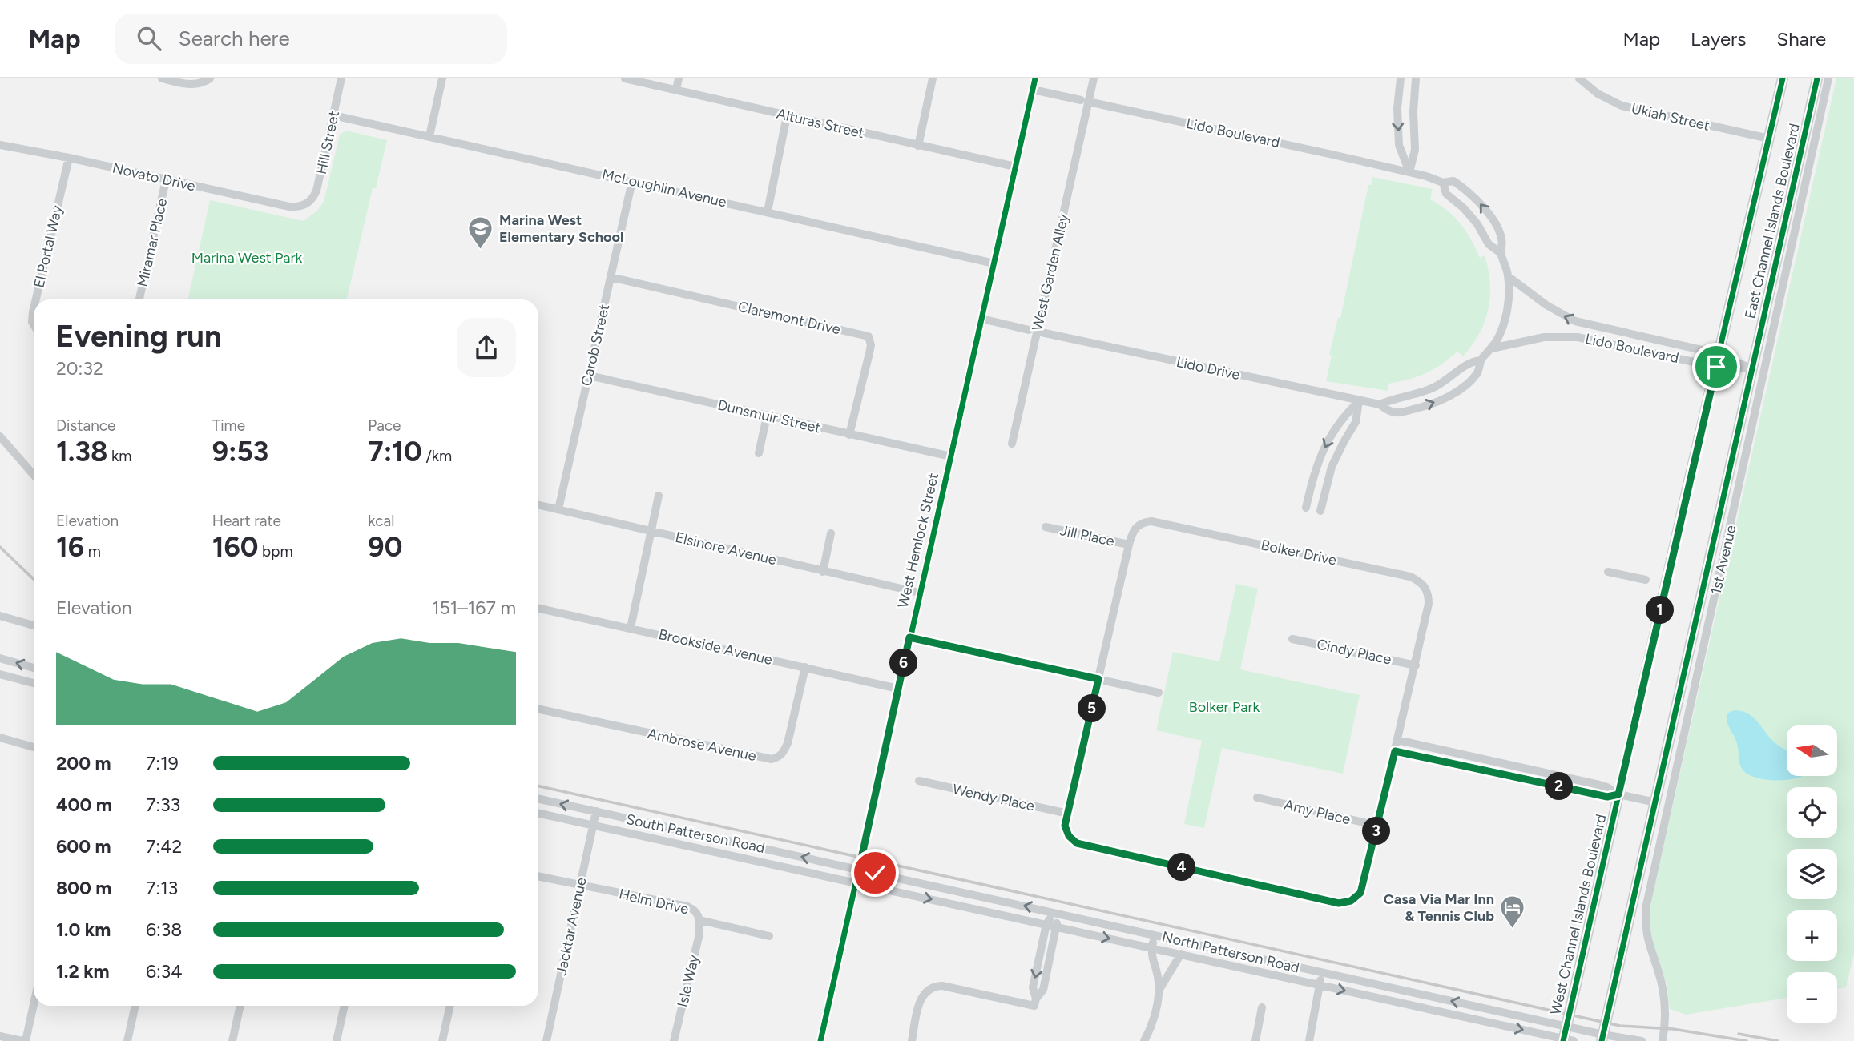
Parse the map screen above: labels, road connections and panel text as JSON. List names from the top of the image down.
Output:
{
  "streets": {
    "main road": ["East Channel Islands Boulevard", "West Channel Islands Boulevard"],
    "street": [
      "Ukiah Street",
      "Alturas Street",
      "Lido Boulevard",
      "Hill Street",
      "Novato Drive",
      "McLoughlin Avenue",
      "Miramar Place",
      "El Portal Way",
      "West Garden Alley",
      "Claremont Drive",
      "Carob Street",
      "Lido Drive",
      "Dunsmuir Street",
      "Jill Place",
      "West Hemlock Street",
      "Elsinore Avenue",
      "Bolker Drive",
      "1st Avenue",
      "Brookside Avenue",
      "Cindy Place",
      "Ambrose Avenue",
      "Wendy Place",
      "Amy Place",
      "South Patterson Road",
      "Helm Drive",
      "Jacktar Avenue",
      "North Patterson Road",
      "Isle Way"
    ]
  },
  "crossings": [
    ["Ukiah Street", "East Channel Islands Boulevard"],
    ["Alturas Street", "West Hemlock Street"],
    ["Lido Boulevard", "East Channel Islands Boulevard"],
    ["Lido Boulevard", "West Garden Alley"],
    ["Lido Boulevard", "Lido Drive"],
    ["Lido Boulevard", "West Hemlock Street"],
    ["Lido Boulevard", "West Channel Islands Boulevard"],
    ["Hill Street", "Novato Drive"],
    ["Hill Street", "McLoughlin Avenue"],
    ["Novato Drive", "Miramar Place"],
    ["Novato Drive", "El Portal Way"],
    ["McLoughlin Avenue", "Carob Street"],
    ["McLoughlin Avenue", "West Hemlock Street"],
    ["East Channel Islands Boulevard", "West Channel Islands Boulevard"],
    ["West Garden Alley", "Lido Drive"],
    ["Claremont Drive", "Carob Street"],
    ["Claremont Drive", "Dunsmuir Street"],
    ["Carob Street", "Dunsmuir Street"],
    ["Carob Street", "Elsinore Avenue"],
    ["Lido Drive", "West Hemlock Street"],
    ["Dunsmuir Street", "West Hemlock Street"],
    ["Jill Place", "Bolker Drive"],
    ["West Hemlock Street", "Elsinore Avenue"],
    ["West Hemlock Street", "Brookside Avenue"],
    ["West Hemlock Street", "South Patterson Road"],
    ["West Hemlock Street", "North Patterson Road"],
    ["Bolker Drive", "Cindy Place"],
    ["Bolker Drive", "Wendy Place"],
    ["Bolker Drive", "Amy Place"],
    ["Brookside Avenue", "Ambrose Avenue"],
    ["South Patterson Road", "Jacktar Avenue"],
    ["South Patterson Road", "North Patterson Road"],
    ["Helm Drive", "Jacktar Avenue"],
    ["Helm Drive", "Isle Way"],
    ["West Channel Islands Boulevard", "North Patterson Road"]
  ],
  "parks": ["Marina West Park", "Bolker Park"],
  "places": {
    "school or university": ["Marina West Elementary School"],
    "hotel": ["Casa Via Mar Inn & Tennis Club"]
  },
  "north": "left",
  "page": {
    "header": "Map",
    "search": "Search here",
    "nav": ["Map", "Layers", "Share"],
    "heading": ["Evening run", "20:32"],
    "stats": [
      ["Distance", "1.38 km"],
      ["Time", "9:53"],
      ["Pace", "7:10 /km"],
      ["Elevation", "16 m"],
      ["Heart rate", "160 bpm"],
      ["kcal", "90"]
    ],
    "chart": ["Elevation", "151–167 m"],
    "pins": [
      "1",
      "6",
      "5",
      "2",
      "3",
      "4"
    ],
    "map_buttons": ["+", "−"],
    "list": [
      {
        "name": "200 m",
        "note": "7:19"
      },
      {
        "name": "400 m",
        "note": "7:33"
      },
      {
        "name": "600 m",
        "note": "7:42"
      },
      {
        "name": "800 m",
        "note": "7:13"
      },
      {
        "name": "1.0 km",
        "note": "6:38"
      },
      {
        "name": "1.2 km",
        "note": "6:34"
      }
    ]
  }
}
